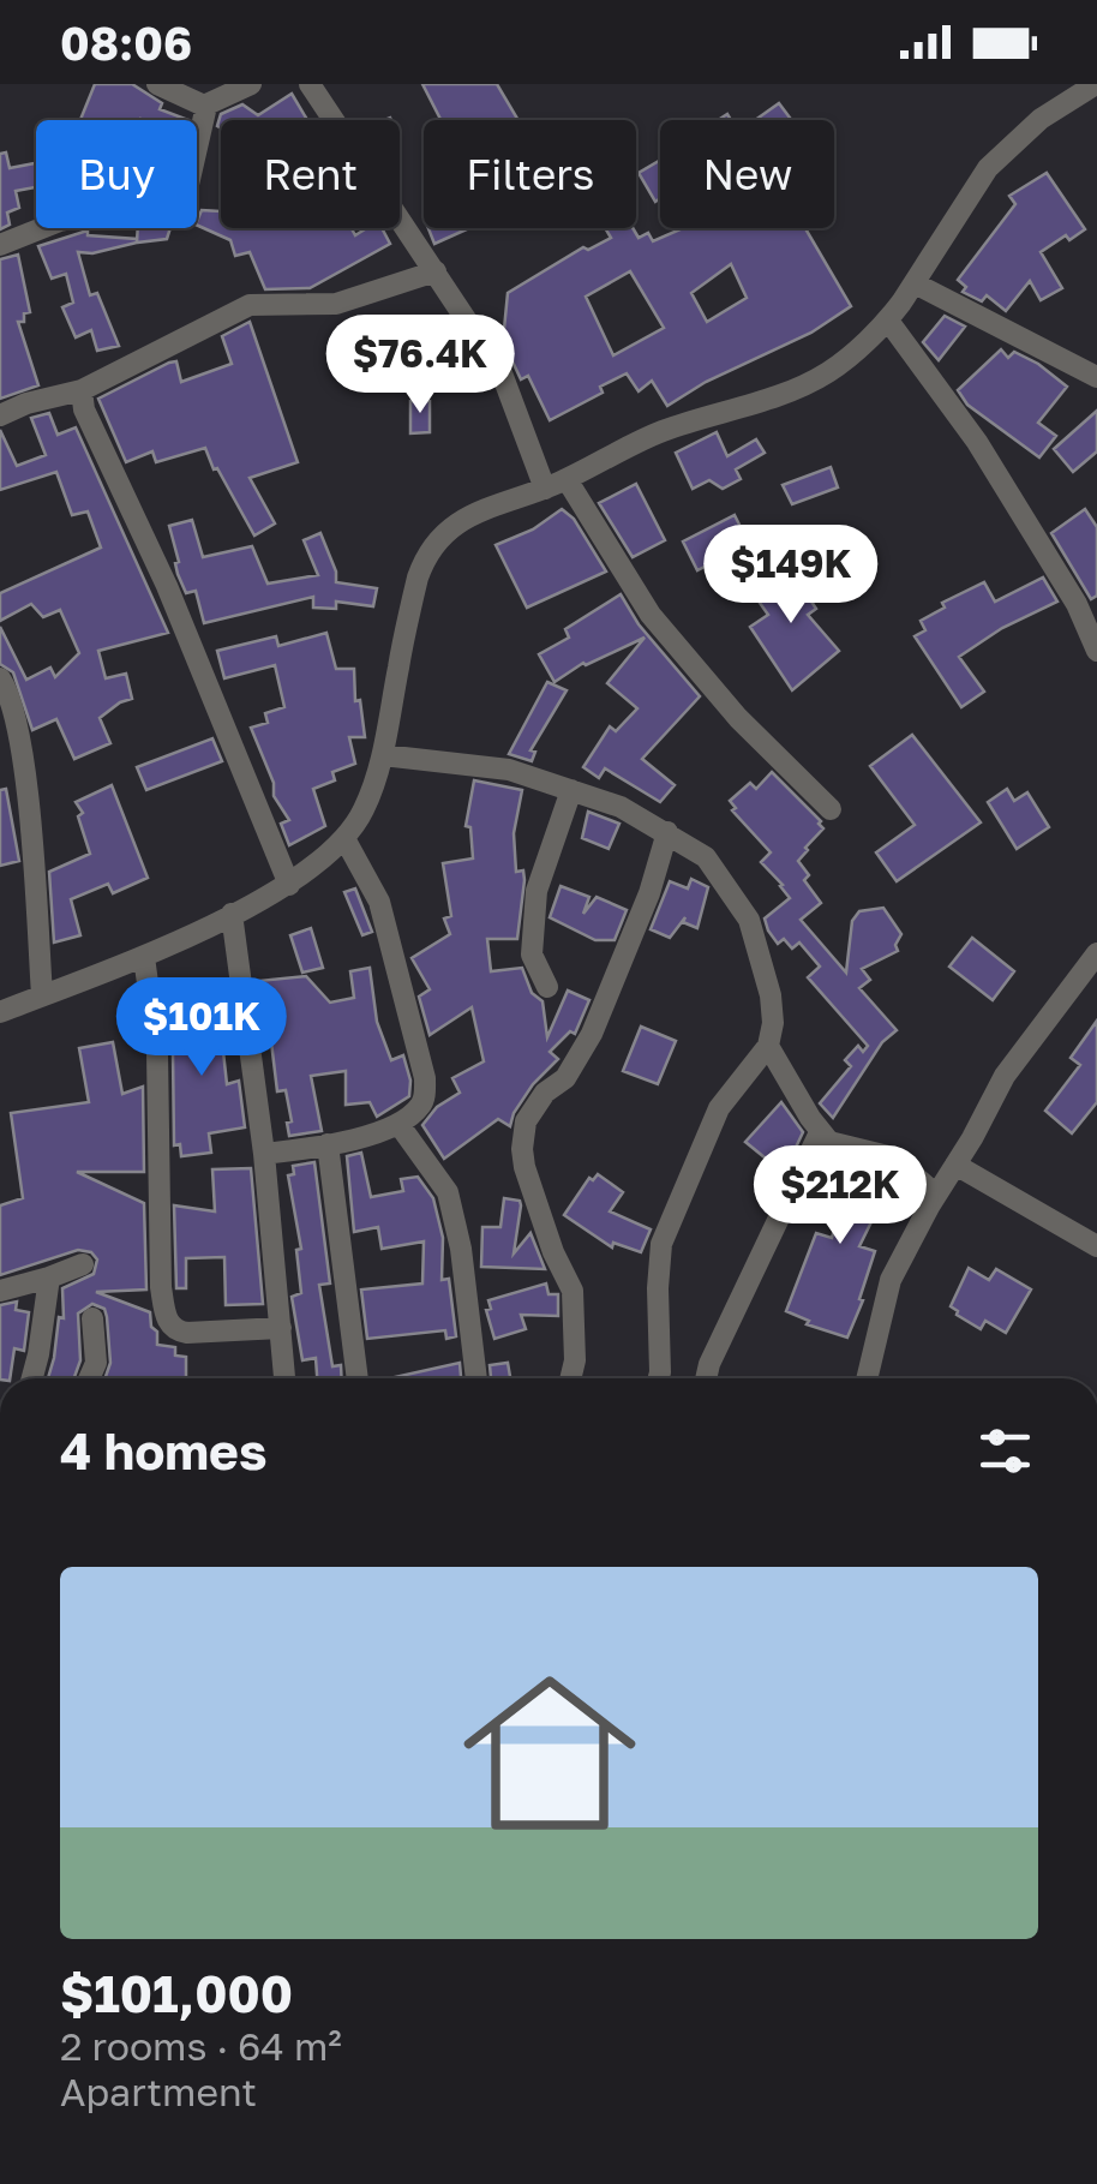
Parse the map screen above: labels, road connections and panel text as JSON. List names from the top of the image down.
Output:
{
  "page": {
    "status": "08:06",
    "chip": [
      "Buy",
      "Rent",
      "Filters",
      "New"
    ],
    "price": [
      "$76.4K",
      "$149K",
      "$101K",
      "$212K"
    ],
    "heading": "4 homes",
    "list": [
      {
        "name": "$101,000",
        "note": "2 rooms · 64 m² · Apartment"
      }
    ]
  }
}
